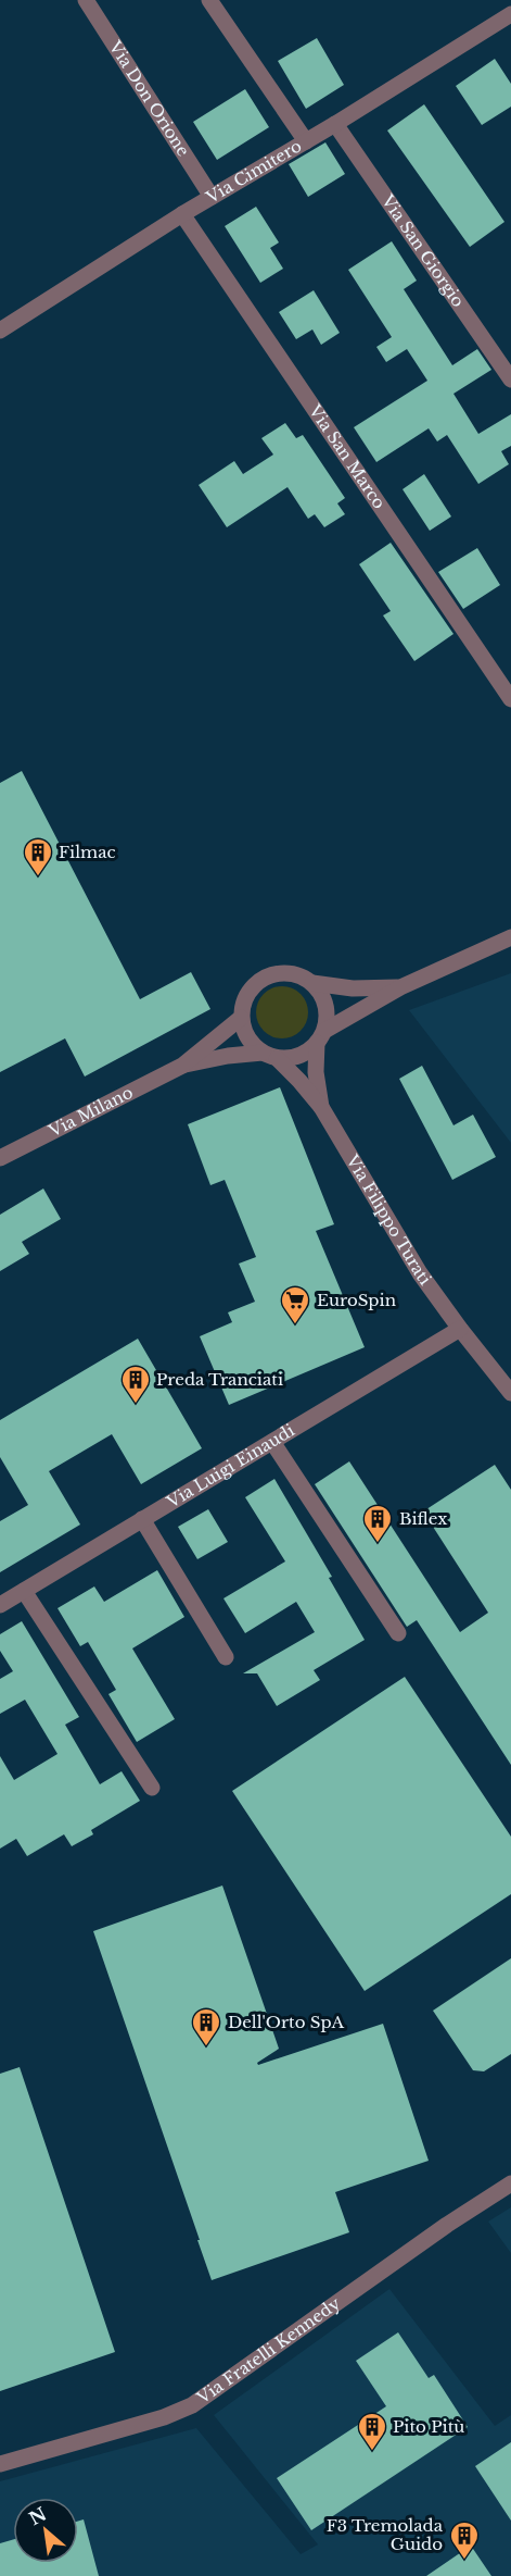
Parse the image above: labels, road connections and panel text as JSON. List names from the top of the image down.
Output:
{
  "streets": {
    "street": [
      "Via Don Orione",
      "Via Cimitero",
      "Via San Giorgio",
      "Via San Marco",
      "Via Milano",
      "Via Filippo Turati",
      "Via Luigi Einaudi",
      "Via Fratelli Kennedy"
    ]
  },
  "crossings": [
    ["Via Don Orione", "Via Cimitero"],
    ["Via Cimitero", "Via San Giorgio"],
    ["Via Cimitero", "Via San Marco"],
    ["Via Milano", "Via Filippo Turati"],
    ["Via Filippo Turati", "Via Luigi Einaudi"]
  ],
  "places": {
    "building": [
      "Filmac",
      "Preda Tranciati",
      "Biflex",
      "Dell'Orto SpA",
      "Pito Pitù",
      "F3 Tremolada Guido"
    ],
    "supermarket": ["EuroSpin"]
  },
  "north": "top left"
}
